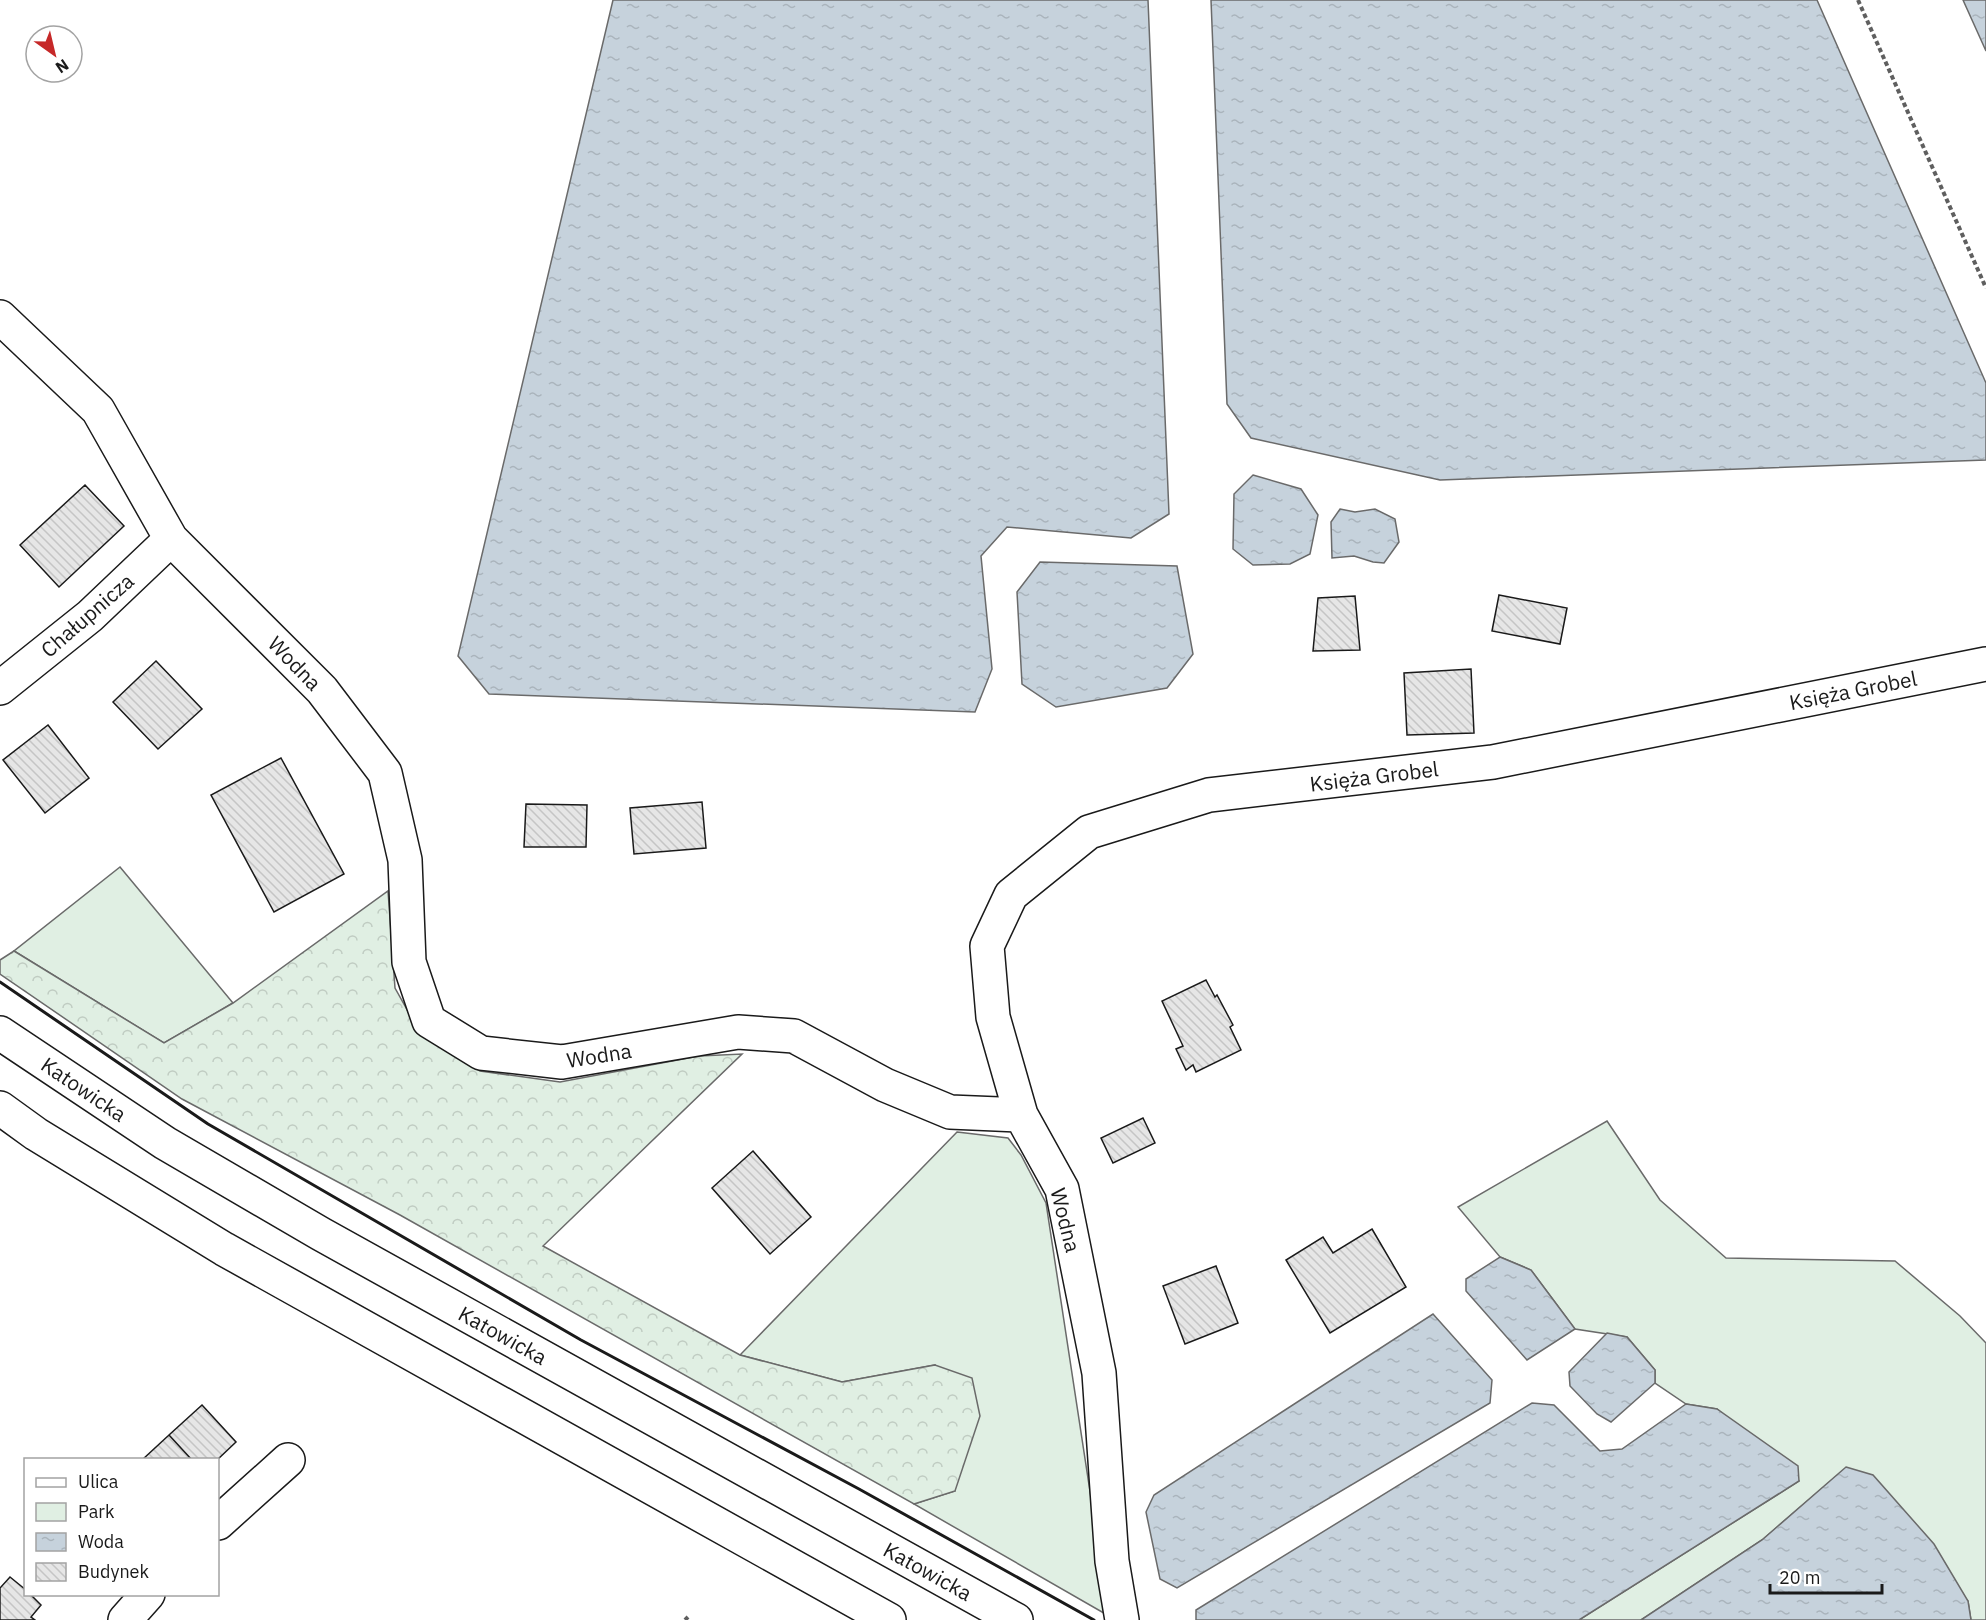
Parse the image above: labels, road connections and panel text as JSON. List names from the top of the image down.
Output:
{
  "streets": {
    "street": [
      "Chałupnicza",
      "Wodna",
      "Księża Grobel",
      "Katowicka"
    ]
  },
  "crossings": [
    ["Chałupnicza", "Wodna"],
    ["Wodna", "Księża Grobel"]
  ],
  "legend": [
    "Ulica",
    "Park",
    "Woda",
    "Budynek"
  ],
  "scale_bar": "20 m",
  "north": "bottom right"
}
